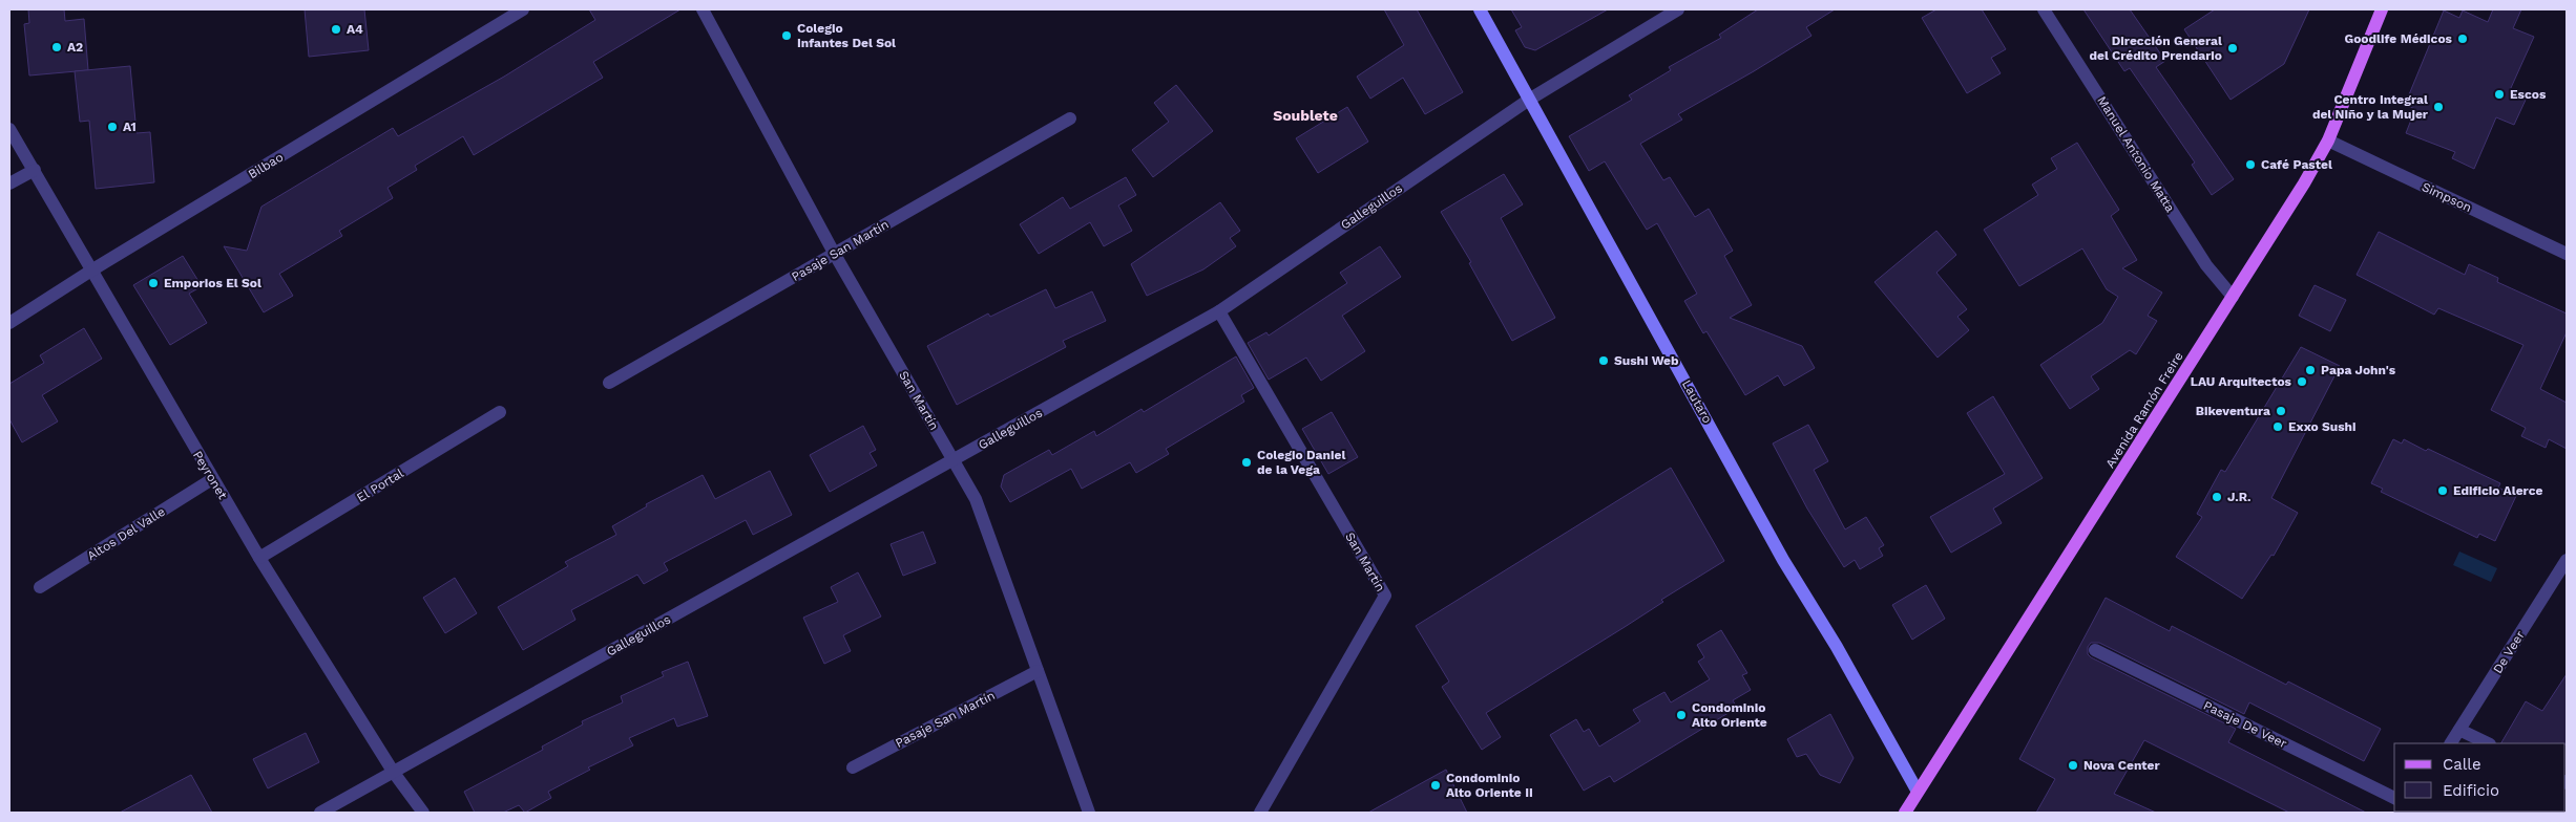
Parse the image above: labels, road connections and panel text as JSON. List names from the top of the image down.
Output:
{
  "streets": {
    "main road": ["Lautaro", "Avenida Ramón Freire"],
    "street": [
      "Manuel Antonio Matta",
      "Bilbao",
      "Simpson",
      "Galleguillos",
      "Pasaje San Martín",
      "San Martín",
      "Peyronet",
      "El Portal",
      "Altos Del Valle",
      "De Veer",
      "Pasaje De Veer"
    ]
  },
  "crossings": [
    ["Manuel Antonio Matta", "Avenida Ramón Freire"],
    ["Bilbao", "Peyronet"],
    ["Simpson", "Avenida Ramón Freire"],
    ["Galleguillos", "San Martín"],
    ["Galleguillos", "Lautaro"],
    ["Galleguillos", "Peyronet"],
    ["Pasaje San Martín", "San Martín"],
    ["Lautaro", "Avenida Ramón Freire"],
    ["Peyronet", "El Portal"],
    ["Peyronet", "Altos Del Valle"]
  ],
  "districts": ["Soublete"],
  "places": [
    "A4",
    "Colegio Infantes Del Sol",
    "Goodlife Médicos",
    "A2",
    "Dirección General del Crédito Prendario",
    "Escos",
    "Centro Integral del Niño y la Mujer",
    "A1",
    "Café Pastel",
    "Emporios El Sol",
    "Sushi Web",
    "Papa John's",
    "LAU Arquitectos",
    "Bikeventura",
    "Exxo Sushi",
    "Colegio Daniel de la Vega",
    "Edificio Alerce",
    "J.R.",
    "Condominio Alto Oriente",
    "Nova Center",
    "Condominio Alto Oriente II"
  ],
  "legend": ["Calle", "Edificio"]
}
